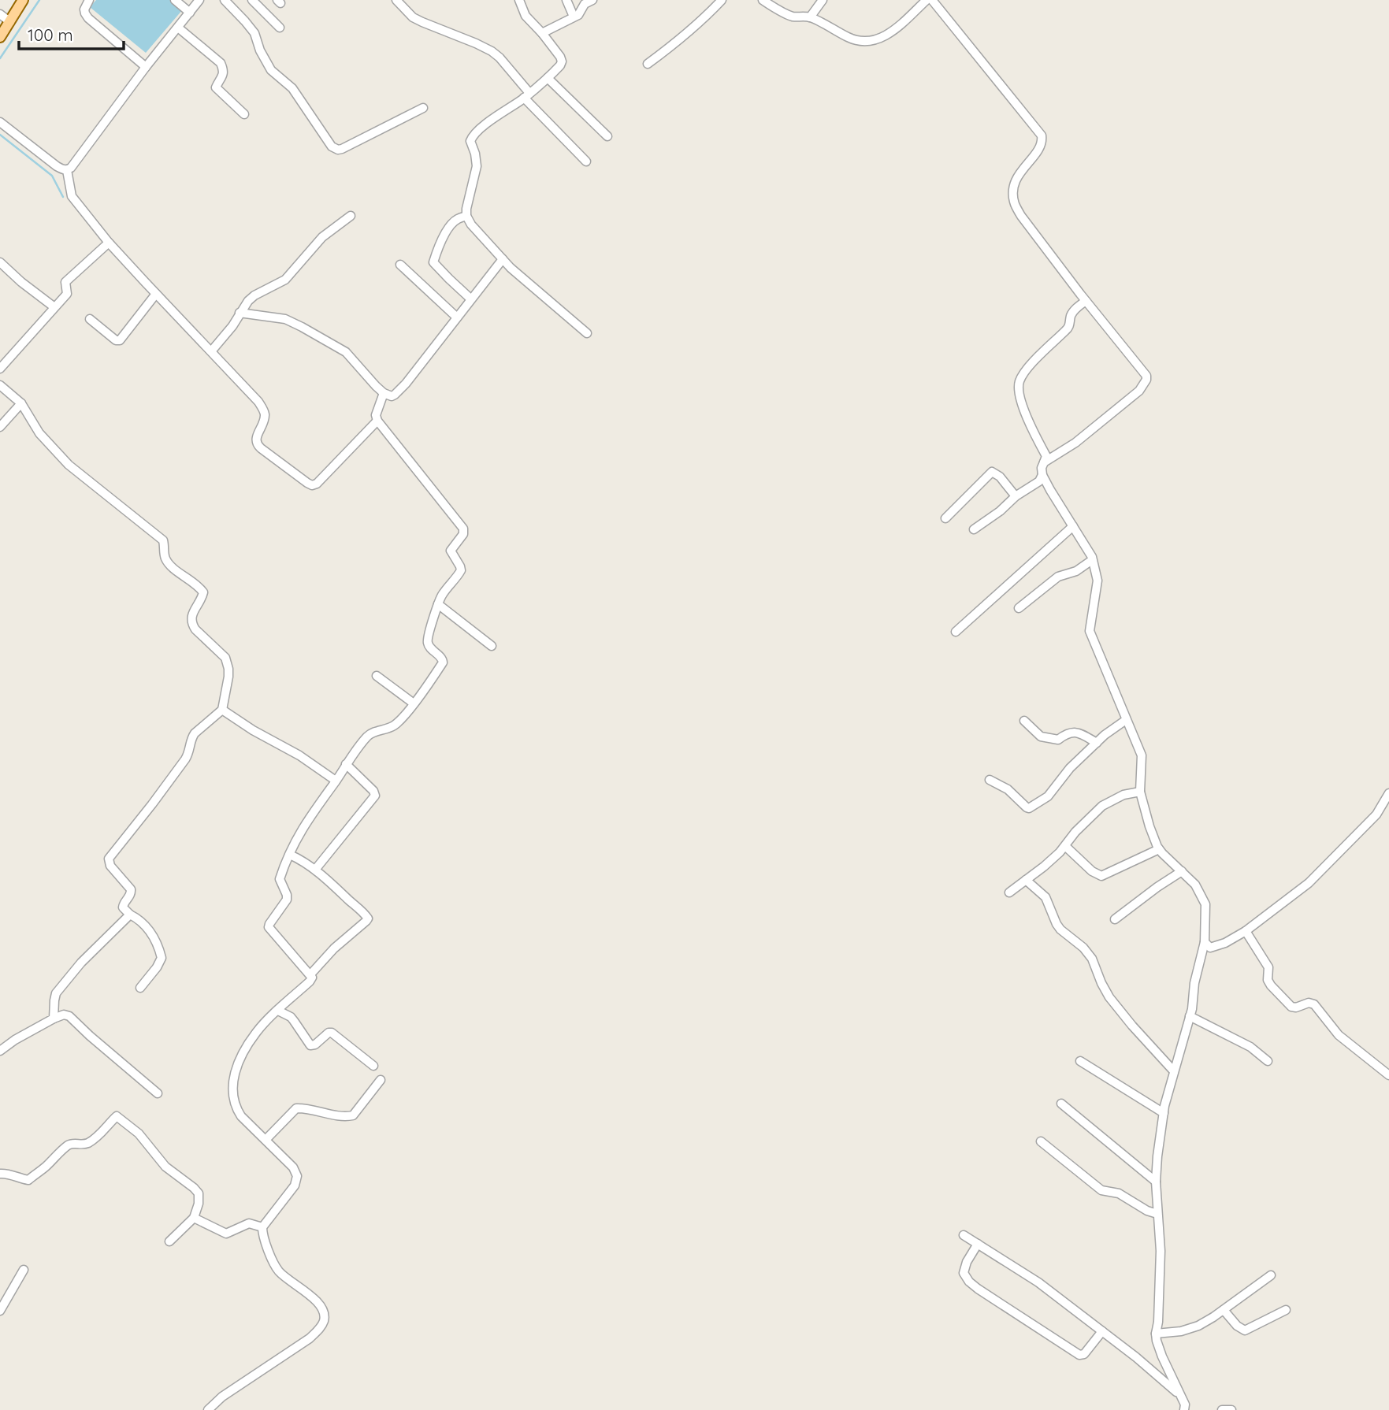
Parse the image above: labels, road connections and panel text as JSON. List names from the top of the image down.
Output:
{
  "scale_bar": "100 m"
}
